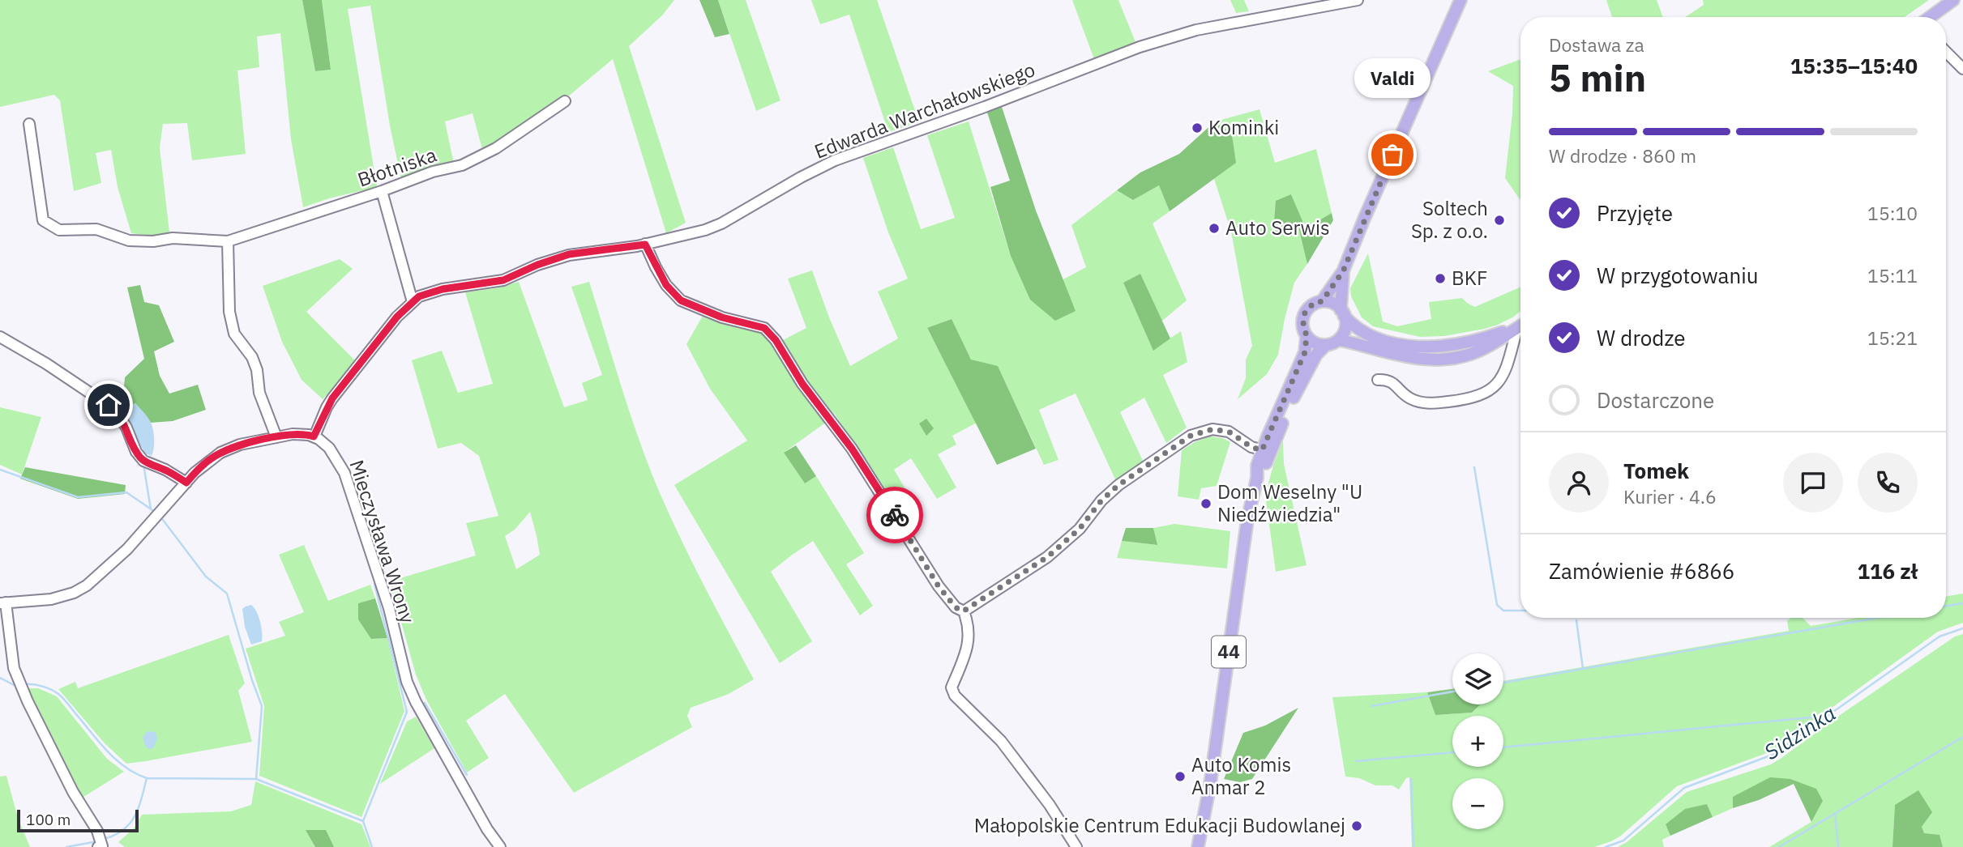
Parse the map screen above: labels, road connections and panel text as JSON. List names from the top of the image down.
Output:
{
  "streets": {
    "main road": ["44"],
    "street": ["Edwarda Warchałowskiego", "Błotniska", "Mieczysława Wrony"]
  },
  "crossings": [
    ["Edwarda Warchałowskiego", "Mieczysława Wrony"]
  ],
  "water": ["Sidzinka"],
  "places": [
    "Kominki",
    "Valdi",
    "Soltech Sp. z o.o.",
    "Auto Serwis",
    "BKF",
    "Dom Weselny \"U Niedźwiedzia\"",
    "Auto Komis Anmar 2",
    "Małopolskie Centrum Edukacji Budowlanej"
  ],
  "scale_bar": "100 m",
  "page": {
    "heading": ["5 min", "Dostawa za", "15:35–15:40"],
    "panel": [
      "Tomek",
      "Kurier · 4.6",
      "Zamówienie #6866",
      "116 zł"
    ],
    "bubble": "Valdi",
    "bar": "W drodze · 860 m",
    "list": [
      ["Przyjęte", "15:10"],
      ["W przygotowaniu", "15:11"],
      ["W drodze", "15:21"],
      "Dostarczone"
    ],
    "map_buttons": ["+", "−"],
    "scale": "100 m"
  }
}
